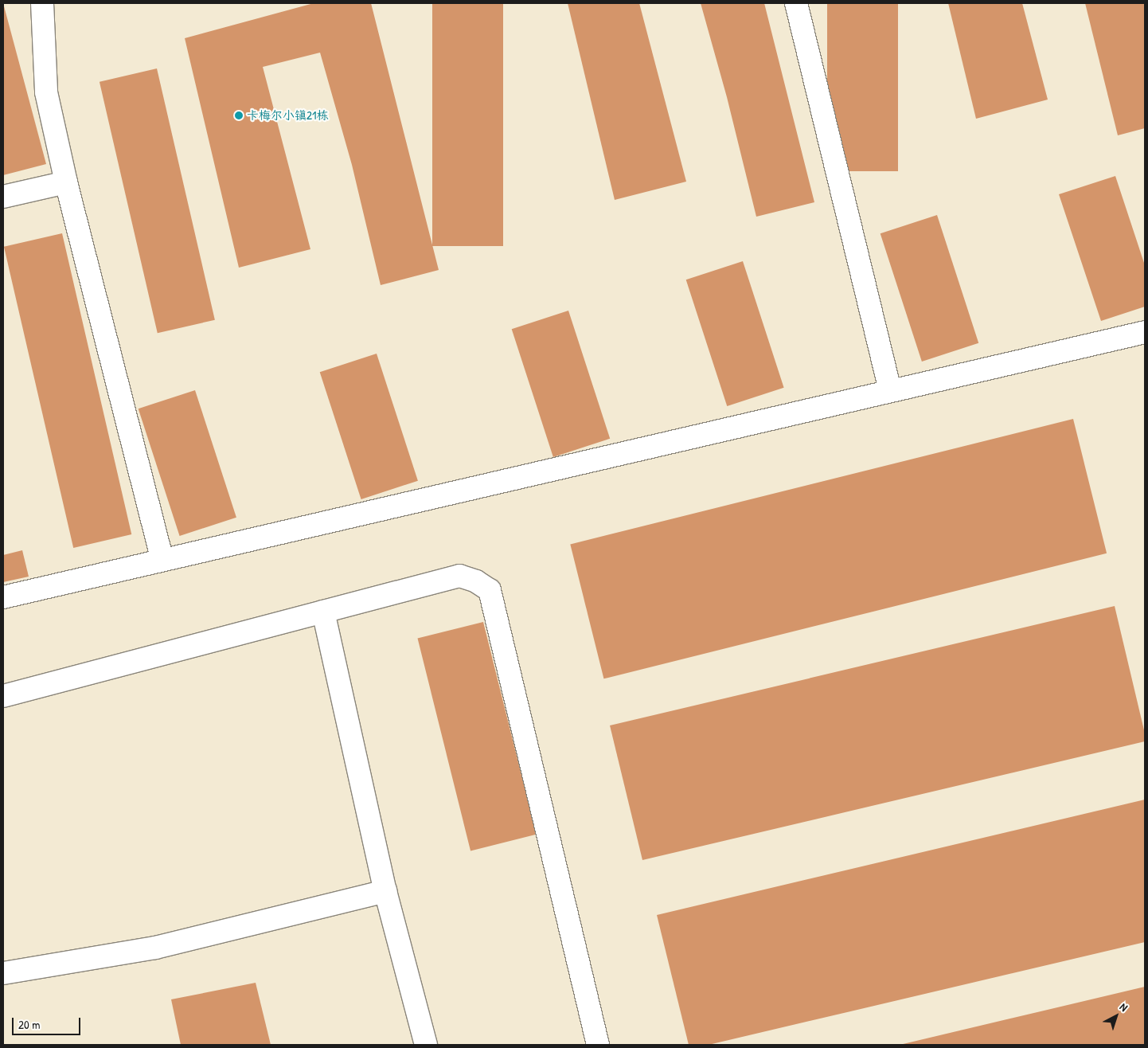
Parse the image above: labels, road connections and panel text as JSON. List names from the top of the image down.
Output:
{
  "places": ["卡梅尔小镇21栋"],
  "scale_bar": "20 m",
  "north": "top right"
}
